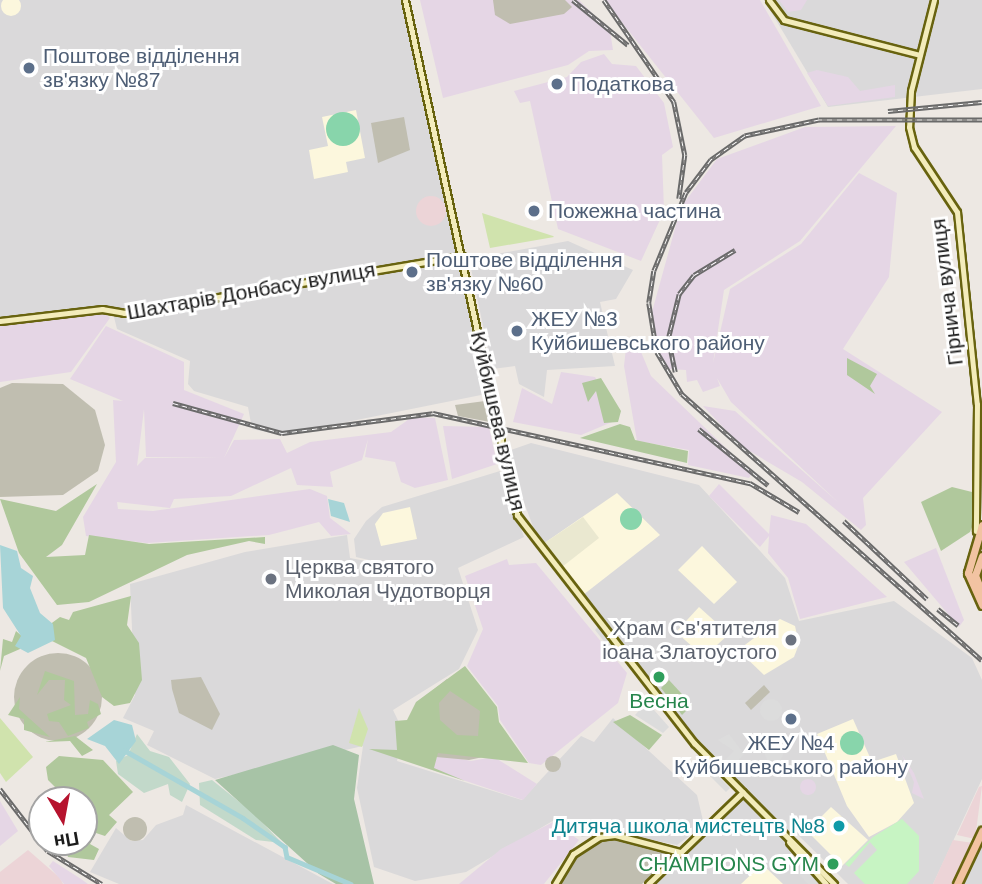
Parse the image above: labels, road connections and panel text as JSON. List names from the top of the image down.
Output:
{
  "streets": {
    "main road": ["Шахтарів Донбасу вулиця", "Гірнича вулиця", "Куйбишева вулиця"]
  },
  "crossings": [
    ["Шахтарів Донбасу вулиця", "Куйбишева вулиця"]
  ],
  "places": [
    "Поштове відділення зв'язку №87",
    "Податкова",
    "Пожежна частина",
    "Поштове відділення зв'язку №60",
    "ЖЕУ №3 Куйбишевського району",
    "Церква святого Миколая Чудотворця",
    "Храм Св'ятителя іоана Златоустого",
    "Весна",
    "ЖЕУ №4 Куйбишевського району",
    "Дитяча школа мистецтв №8",
    "CHAMPIONS GYM"
  ],
  "north": "bottom"
}
